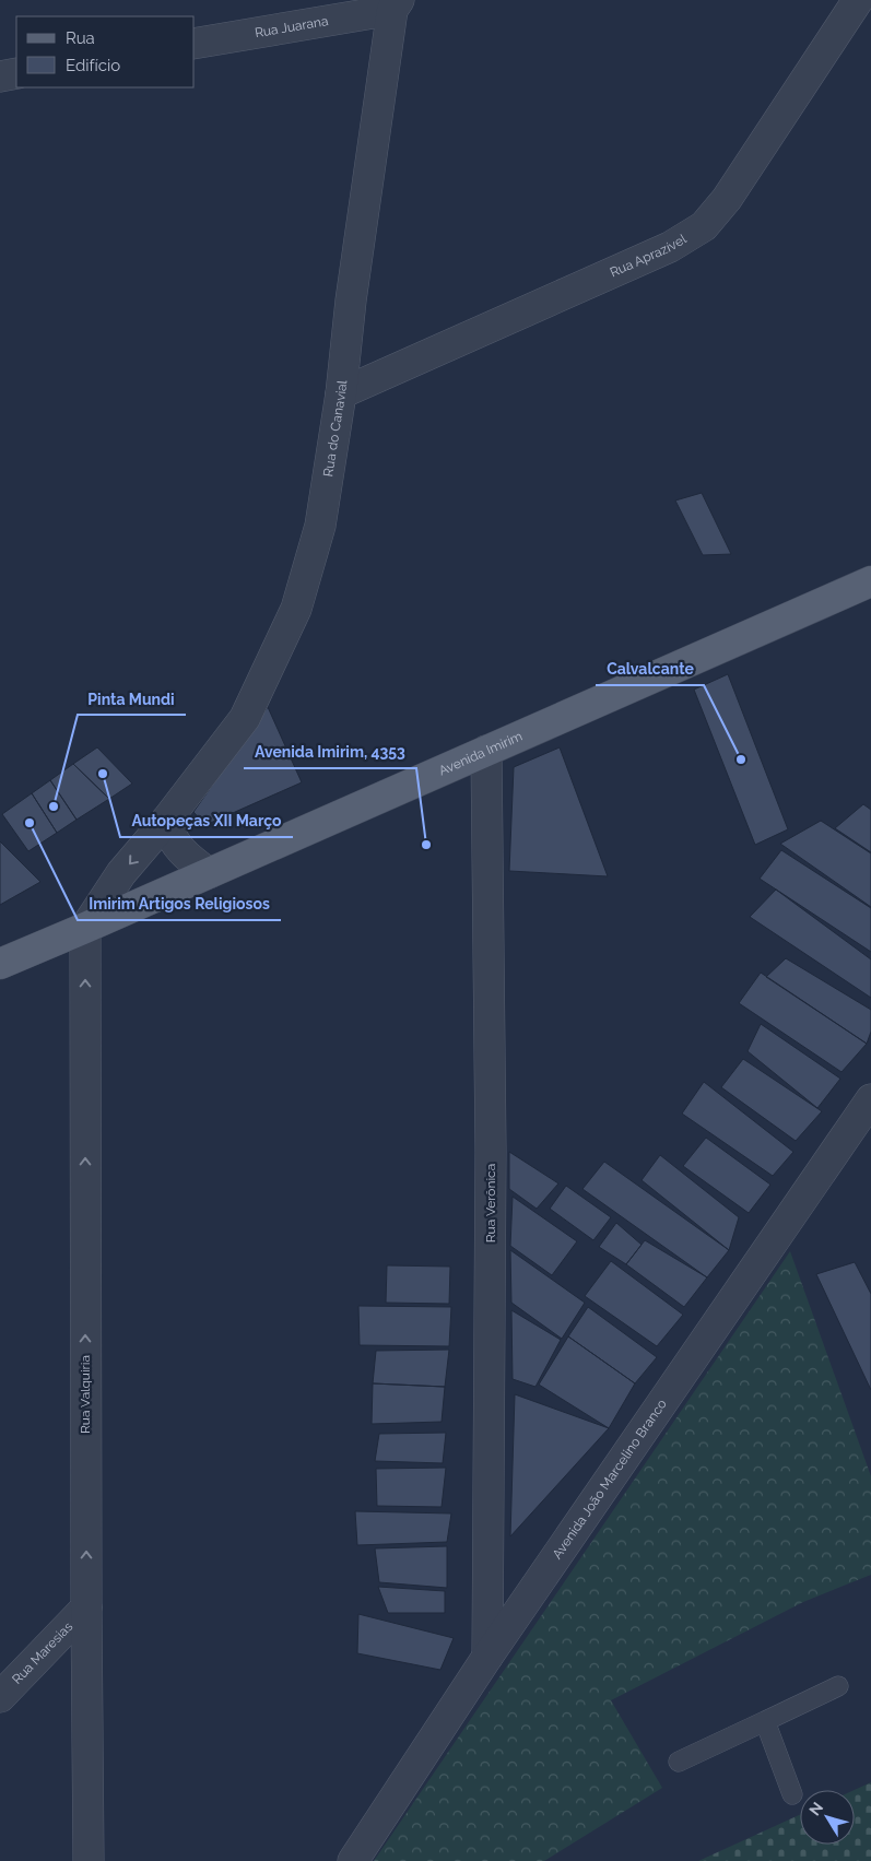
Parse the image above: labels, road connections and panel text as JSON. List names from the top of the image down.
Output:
{
  "streets": {
    "main road": ["Avenida Imirim"],
    "street": [
      "Rua Juarana",
      "Rua Aprazível",
      "Rua do Canavial",
      "Rua Verônica",
      "Rua Valquiria",
      "Avenida João Marcelino Branco",
      "Rua Maresias"
    ]
  },
  "crossings": [
    ["Rua Juarana", "Rua do Canavial"],
    ["Rua Aprazível", "Rua do Canavial"],
    ["Rua do Canavial", "Avenida Imirim"],
    ["Rua do Canavial", "Rua Valquiria"],
    ["Avenida Imirim", "Rua Verônica"],
    ["Avenida Imirim", "Rua Valquiria"],
    ["Rua Verônica", "Avenida João Marcelino Branco"],
    ["Rua Valquiria", "Rua Maresias"]
  ],
  "one_way": ["Rua Valquiria"],
  "places": [
    "Calvalcante",
    "Autopeças XII Março",
    "Pinta Mundi",
    "Imirim Artigos Religiosos",
    "Avenida Imirim, 4353"
  ],
  "legend": ["Rua", "Edifício"],
  "north": "top left"
}
